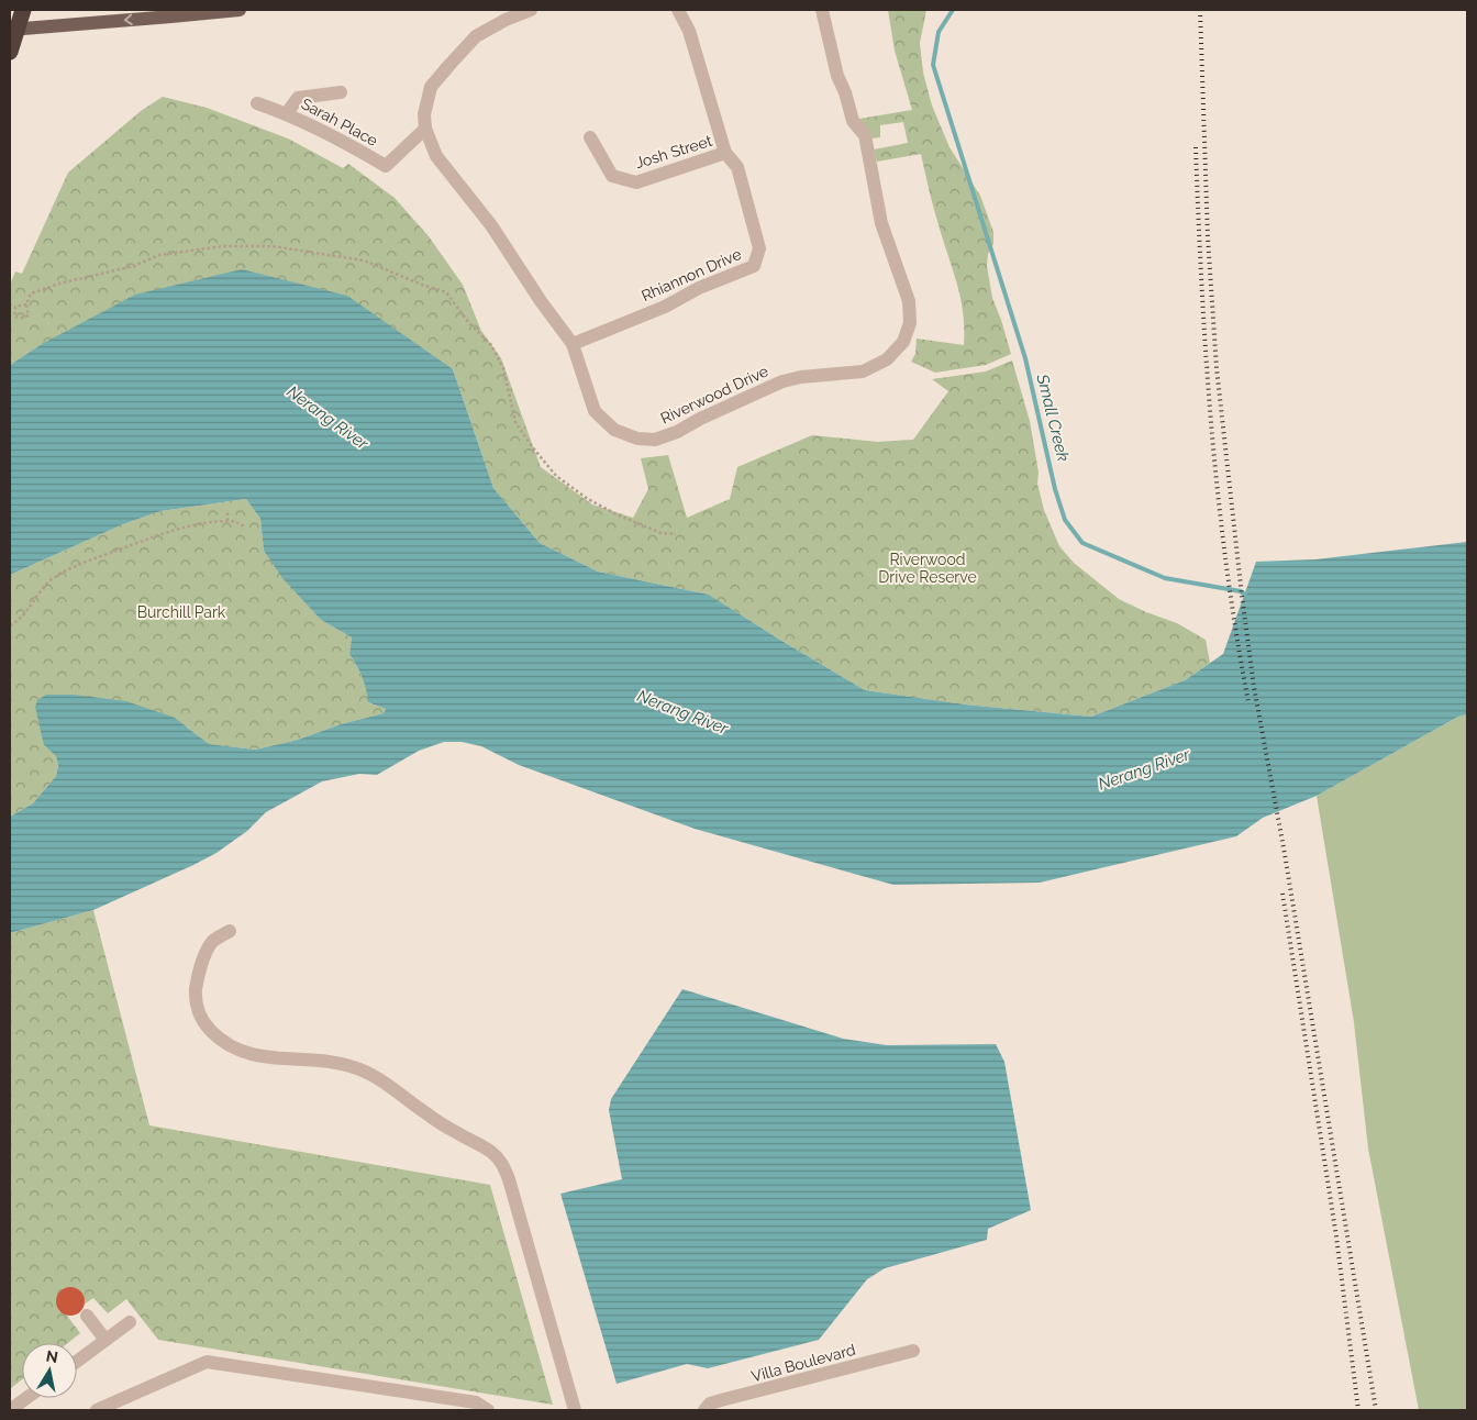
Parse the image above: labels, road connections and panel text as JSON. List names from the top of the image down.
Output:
{
  "streets": {
    "street": [
      "Sarah Place",
      "Josh Street",
      "Rhiannon Drive",
      "Riverwood Drive",
      "Villa Boulevard"
    ]
  },
  "crossings": [
    ["Sarah Place", "Riverwood Drive"],
    ["Josh Street", "Rhiannon Drive"],
    ["Rhiannon Drive", "Riverwood Drive"]
  ],
  "water": ["Nerang River", "Small Creek"],
  "parks": ["Riverwood Drive Reserve", "Burchill Park"],
  "north": "top"
}
